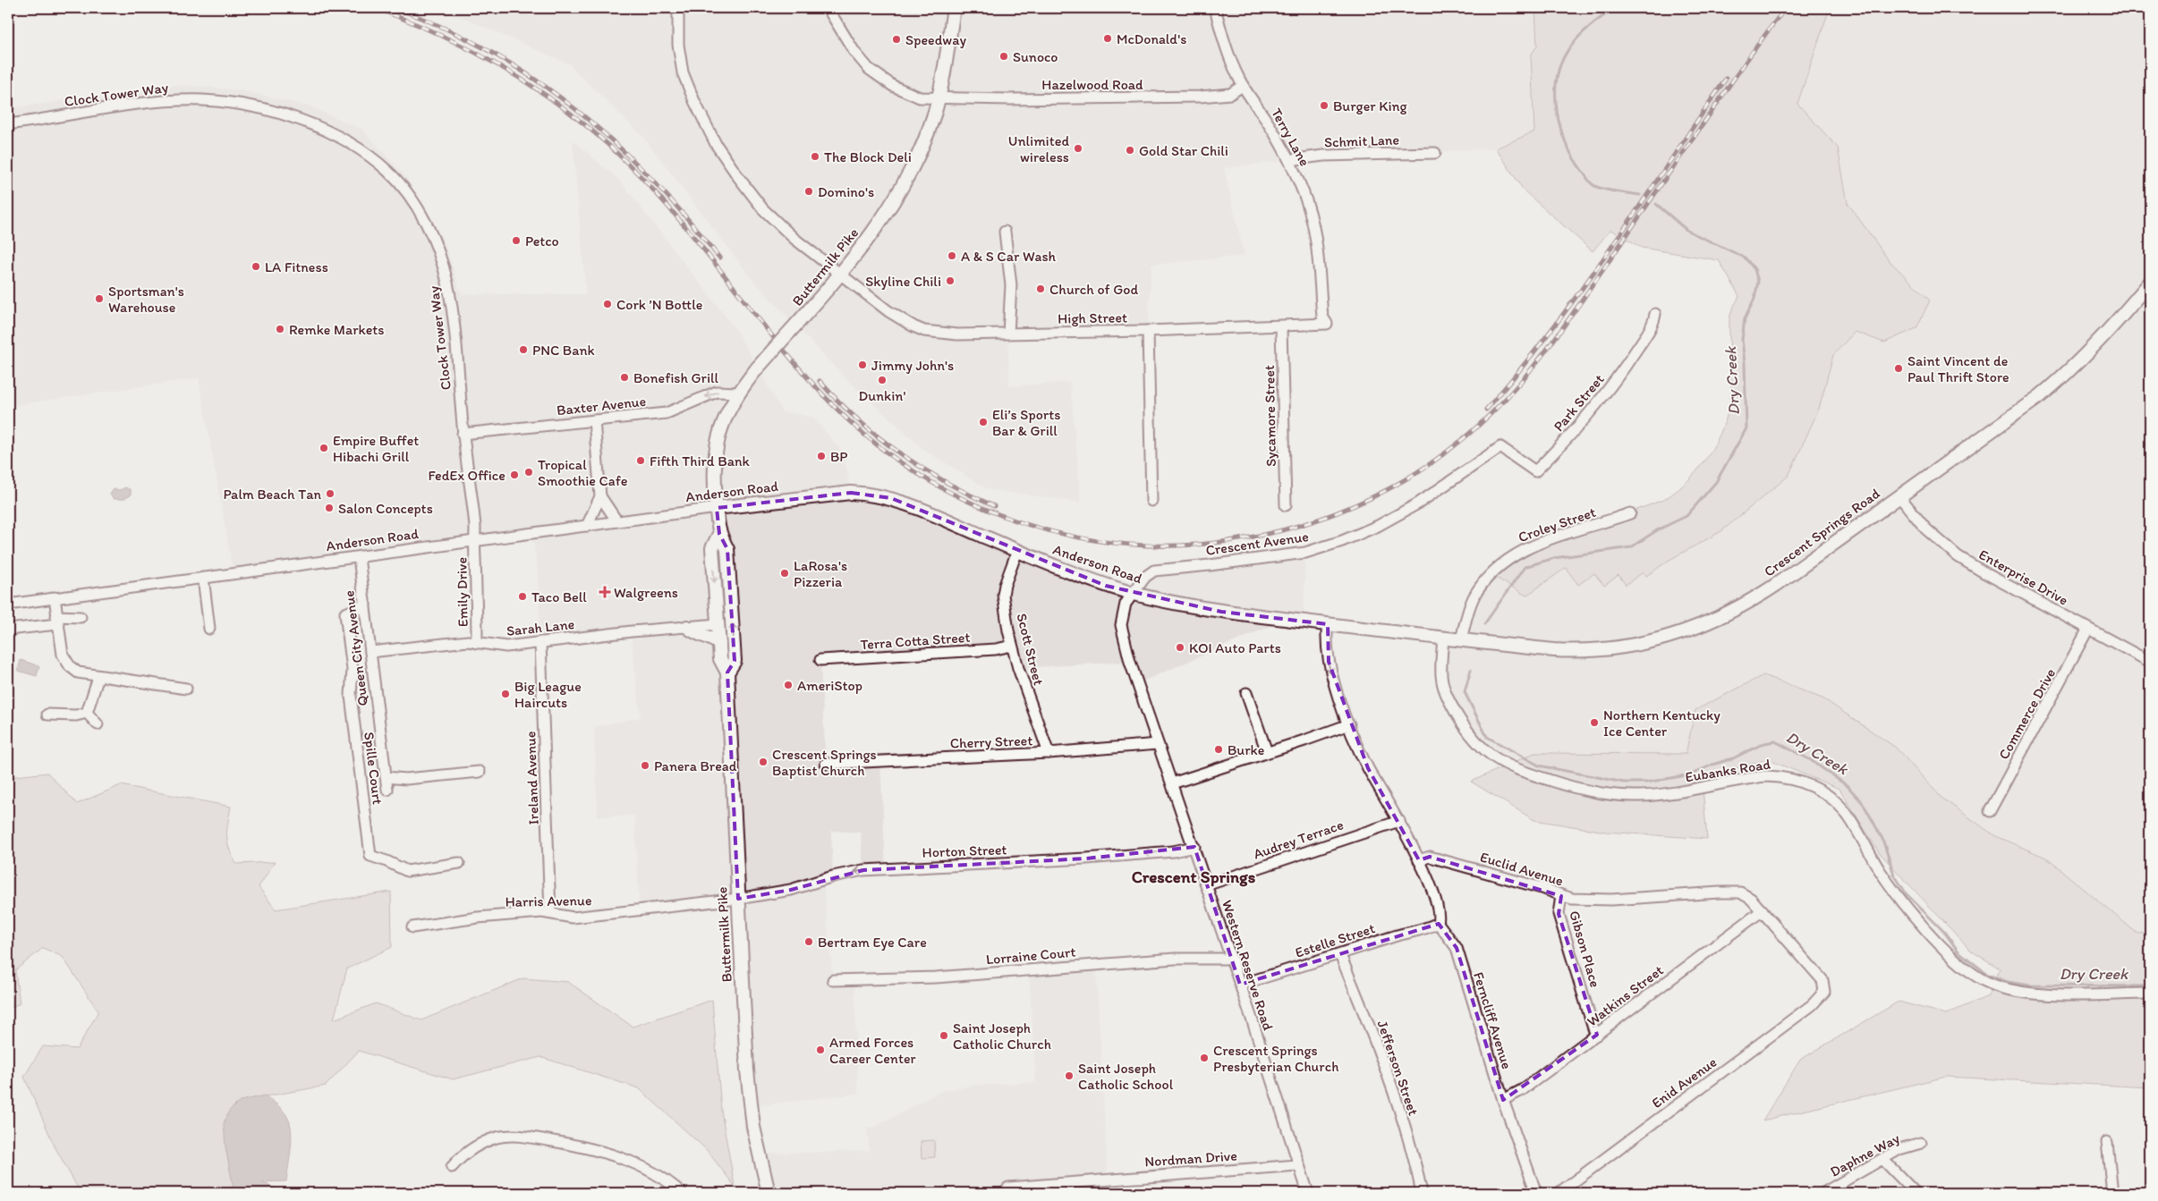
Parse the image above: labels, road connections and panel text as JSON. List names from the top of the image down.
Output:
{
  "streets": {
    "main road": ["Buttermilk Pike", "Anderson Road", "Crescent Springs Road"],
    "street": [
      "Hazelwood Road",
      "Clock Tower Way",
      "Terry Lane",
      "Schmit Lane",
      "High Street",
      "Park Street",
      "Baxter Avenue",
      "Sycamore Street",
      "Croley Street",
      "Crescent Avenue",
      "Enterprise Drive",
      "Emily Drive",
      "Sarah Lane",
      "Terra Cotta Street",
      "Queen City Avenue",
      "Scott Street",
      "Commerce Drive",
      "Cherry Street",
      "Spille Court",
      "Eubanks Road",
      "Ireland Avenue",
      "Audrey Terrace",
      "Horton Street",
      "Euclid Avenue",
      "Harris Avenue",
      "Estelle Street",
      "Gibson Place",
      "Lorraine Court",
      "Western Reserve Road",
      "Watkins Street",
      "Ferncliff Avenue",
      "Jefferson Street",
      "Enid Avenue",
      "Daphne Way",
      "Nordman Drive"
    ]
  },
  "crossings": [
    ["Hazelwood Road", "Terry Lane"],
    ["Hazelwood Road", "Buttermilk Pike"],
    ["Clock Tower Way", "Baxter Avenue"],
    ["Clock Tower Way", "Anderson Road"],
    ["Clock Tower Way", "Emily Drive"],
    ["Terry Lane", "Schmit Lane"],
    ["Terry Lane", "High Street"],
    ["Buttermilk Pike", "High Street"],
    ["Buttermilk Pike", "Baxter Avenue"],
    ["Buttermilk Pike", "Anderson Road"],
    ["Buttermilk Pike", "Sarah Lane"],
    ["Buttermilk Pike", "Horton Street"],
    ["Buttermilk Pike", "Harris Avenue"],
    ["High Street", "Sycamore Street"],
    ["Park Street", "Crescent Avenue"],
    ["Anderson Road", "Crescent Springs Road"],
    ["Anderson Road", "Crescent Avenue"],
    ["Anderson Road", "Emily Drive"],
    ["Anderson Road", "Queen City Avenue"],
    ["Anderson Road", "Scott Street"],
    ["Anderson Road", "Eubanks Road"],
    ["Anderson Road", "Western Reserve Road"],
    ["Croley Street", "Crescent Springs Road"],
    ["Crescent Springs Road", "Enterprise Drive"],
    ["Crescent Springs Road", "Eubanks Road"],
    ["Crescent Avenue", "Western Reserve Road"],
    ["Enterprise Drive", "Commerce Drive"],
    ["Emily Drive", "Sarah Lane"],
    ["Sarah Lane", "Queen City Avenue"],
    ["Sarah Lane", "Ireland Avenue"],
    ["Terra Cotta Street", "Scott Street"],
    ["Queen City Avenue", "Spille Court"],
    ["Scott Street", "Cherry Street"],
    ["Cherry Street", "Western Reserve Road"],
    ["Ireland Avenue", "Harris Avenue"],
    ["Audrey Terrace", "Western Reserve Road"],
    ["Horton Street", "Harris Avenue"],
    ["Horton Street", "Western Reserve Road"],
    ["Euclid Avenue", "Gibson Place"],
    ["Euclid Avenue", "Watkins Street"],
    ["Euclid Avenue", "Ferncliff Avenue"],
    ["Euclid Avenue", "Enid Avenue"],
    ["Estelle Street", "Western Reserve Road"],
    ["Estelle Street", "Ferncliff Avenue"],
    ["Estelle Street", "Jefferson Street"],
    ["Gibson Place", "Watkins Street"],
    ["Lorraine Court", "Western Reserve Road"],
    ["Western Reserve Road", "Nordman Drive"],
    ["Watkins Street", "Ferncliff Avenue"]
  ],
  "one_way": ["Baxter Avenue", "Horton Street"],
  "districts": ["Crescent Springs"],
  "water": ["Dry Creek"],
  "places": {
    "other": [
      "McDonald's",
      "Speedway",
      "Sunoco",
      "Burger King",
      "Unlimited wireless",
      "Gold Star Chili",
      "The Block Deli",
      "Domino's",
      "Petco",
      "A & S Car Wash",
      "LA Fitness",
      "Skyline Chili",
      "Church of God",
      "Sportsman's Warehouse",
      "Cork ’N Bottle",
      "Remke Markets",
      "PNC Bank",
      "Jimmy John's",
      "Saint Vincent de Paul Thrift Store",
      "Bonefish Grill",
      "Dunkin'",
      "Eli’s Sports Bar & Grill",
      "Empire Buffet Hibachi Grill",
      "BP",
      "Fifth Third Bank",
      "Tropical Smoothie Cafe",
      "FedEx Office",
      "Palm Beach Tan",
      "Salon Concepts",
      "LaRosa's Pizzeria",
      "Taco Bell",
      "KOI Auto Parts",
      "AmeriStop",
      "Big League Haircuts",
      "Northern Kentucky Ice Center",
      "Burke",
      "Crescent Springs Baptist Church",
      "Panera Bread",
      "Bertram Eye Care",
      "Saint Joseph Catholic Church",
      "Armed Forces Career Center",
      "Crescent Springs Presbyterian Church",
      "Saint Joseph Catholic School"
    ],
    "health": ["Walgreens"]
  }
}
